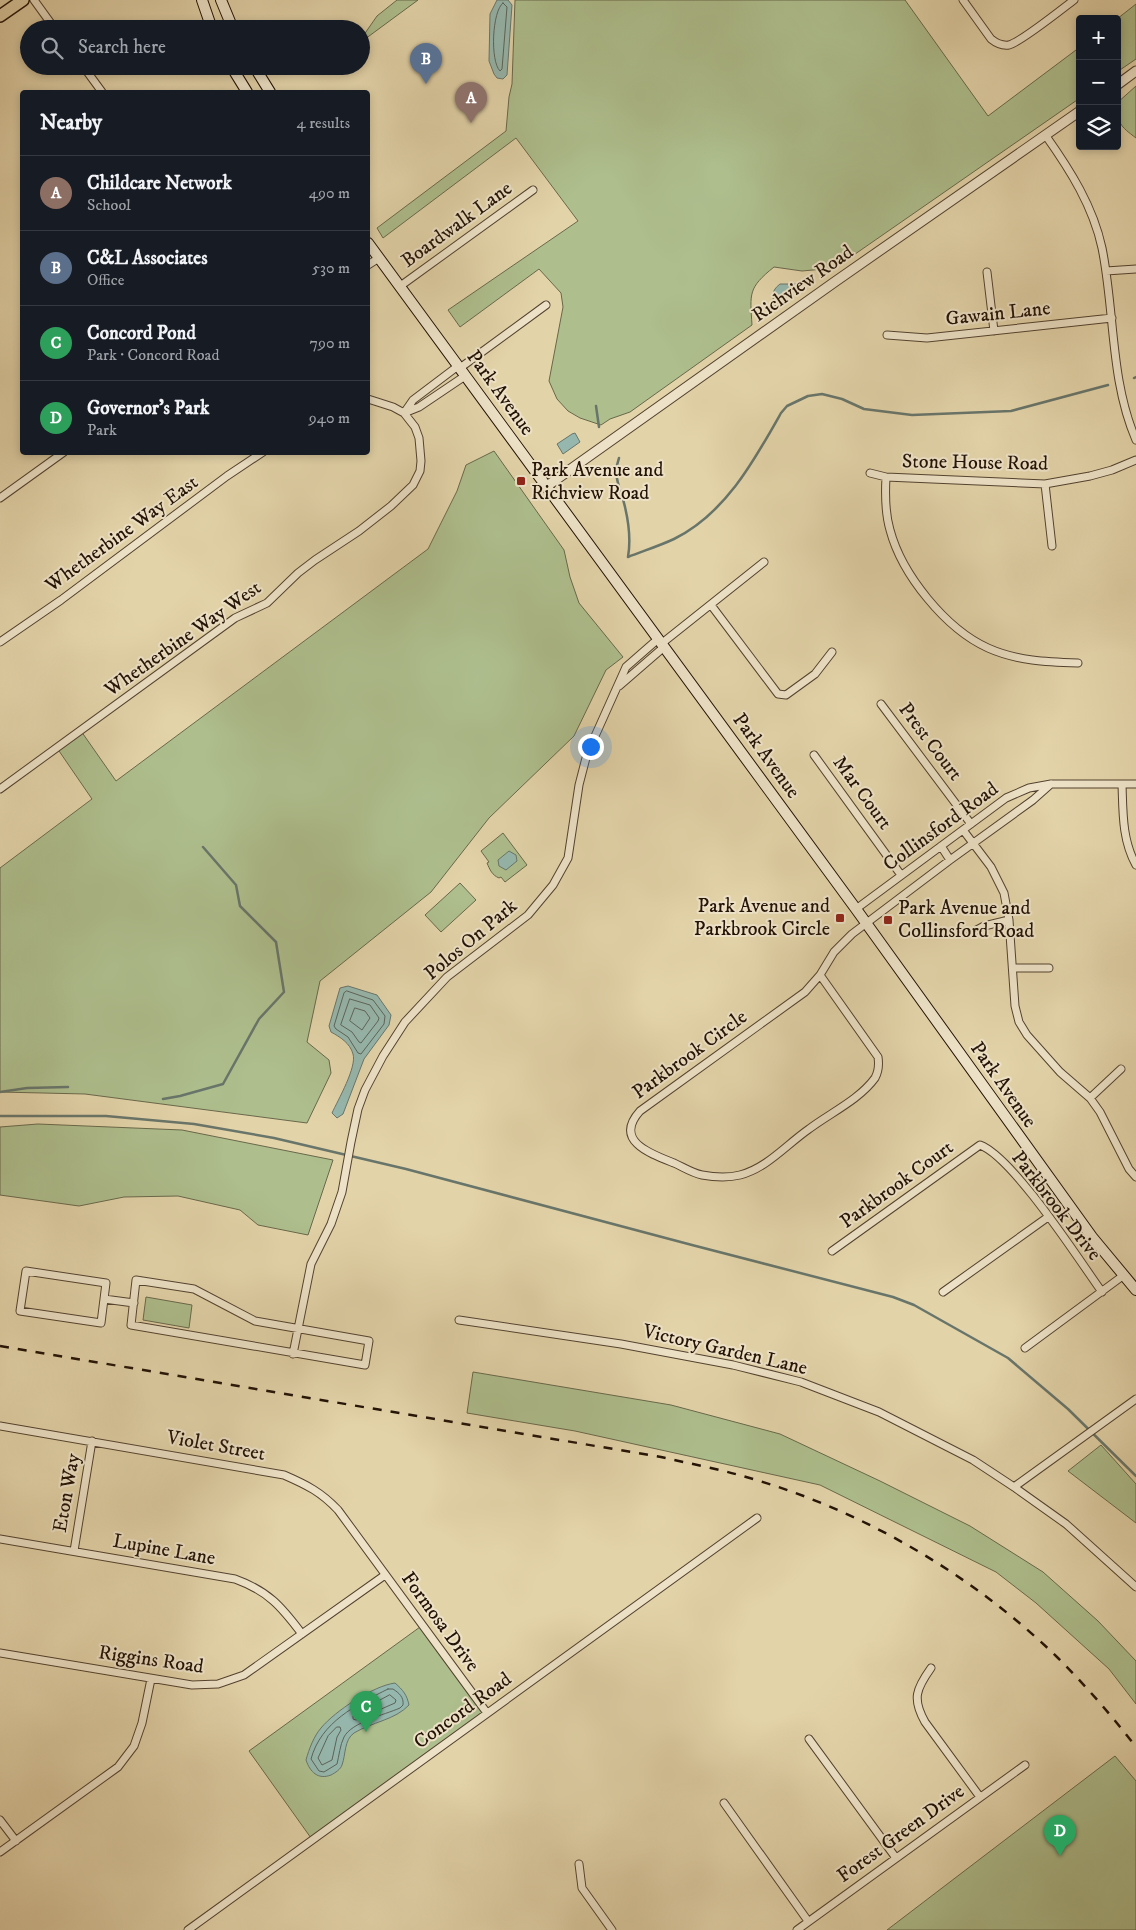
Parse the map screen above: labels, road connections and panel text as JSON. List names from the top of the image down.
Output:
{
  "streets": {
    "main road": ["Park Avenue"],
    "street": [
      "Boardwalk Lane",
      "Richview Road",
      "Gawain Lane",
      "Stone House Road",
      "Whetherbine Way East",
      "Whetherbine Way West",
      "Prest Court",
      "Mar Court",
      "Collinsford Road",
      "Polos On Park",
      "Parkbrook Circle",
      "Parkbrook Court",
      "Parkbrook Drive",
      "Victory Garden Lane",
      "Violet Street",
      "Eton Way",
      "Lupine Lane",
      "Formosa Drive",
      "Riggins Road",
      "Concord Road",
      "Forest Green Drive"
    ]
  },
  "crossings": [
    ["Boardwalk Lane", "Park Avenue"],
    ["Richview Road", "Park Avenue"],
    ["Park Avenue", "Collinsford Road"],
    ["Park Avenue", "Polos On Park"],
    ["Park Avenue", "Parkbrook Circle"],
    ["Prest Court", "Collinsford Road"],
    ["Mar Court", "Collinsford Road"],
    ["Collinsford Road", "Parkbrook Circle"],
    ["Parkbrook Court", "Parkbrook Drive"],
    ["Violet Street", "Eton Way"],
    ["Violet Street", "Formosa Drive"],
    ["Violet Street", "Riggins Road"],
    ["Eton Way", "Lupine Lane"],
    ["Lupine Lane", "Riggins Road"],
    ["Formosa Drive", "Riggins Road"],
    ["Formosa Drive", "Concord Road"]
  ],
  "places": {
    "transit": ["Park Avenue and Richview Road", "Park Avenue and Parkbrook Circle", "Park Avenue and Collinsford Road"]
  },
  "page": {
    "map_buttons": ["+", "−"],
    "search": "Search here",
    "pins": [
      "B",
      "A",
      "C",
      "D"
    ],
    "heading": ["Nearby", "4 results"],
    "list": [
      {
        "mark": "A",
        "name": "Childcare Network",
        "note": "School",
        "value": "490 m"
      },
      {
        "mark": "B",
        "name": "C&L Associates",
        "note": "Office",
        "value": "530 m"
      },
      {
        "mark": "C",
        "name": "Concord Pond",
        "note": "Park · Concord Road",
        "value": "790 m"
      },
      {
        "mark": "D",
        "name": "Governor's Park",
        "note": "Park",
        "value": "940 m"
      }
    ]
  }
}
